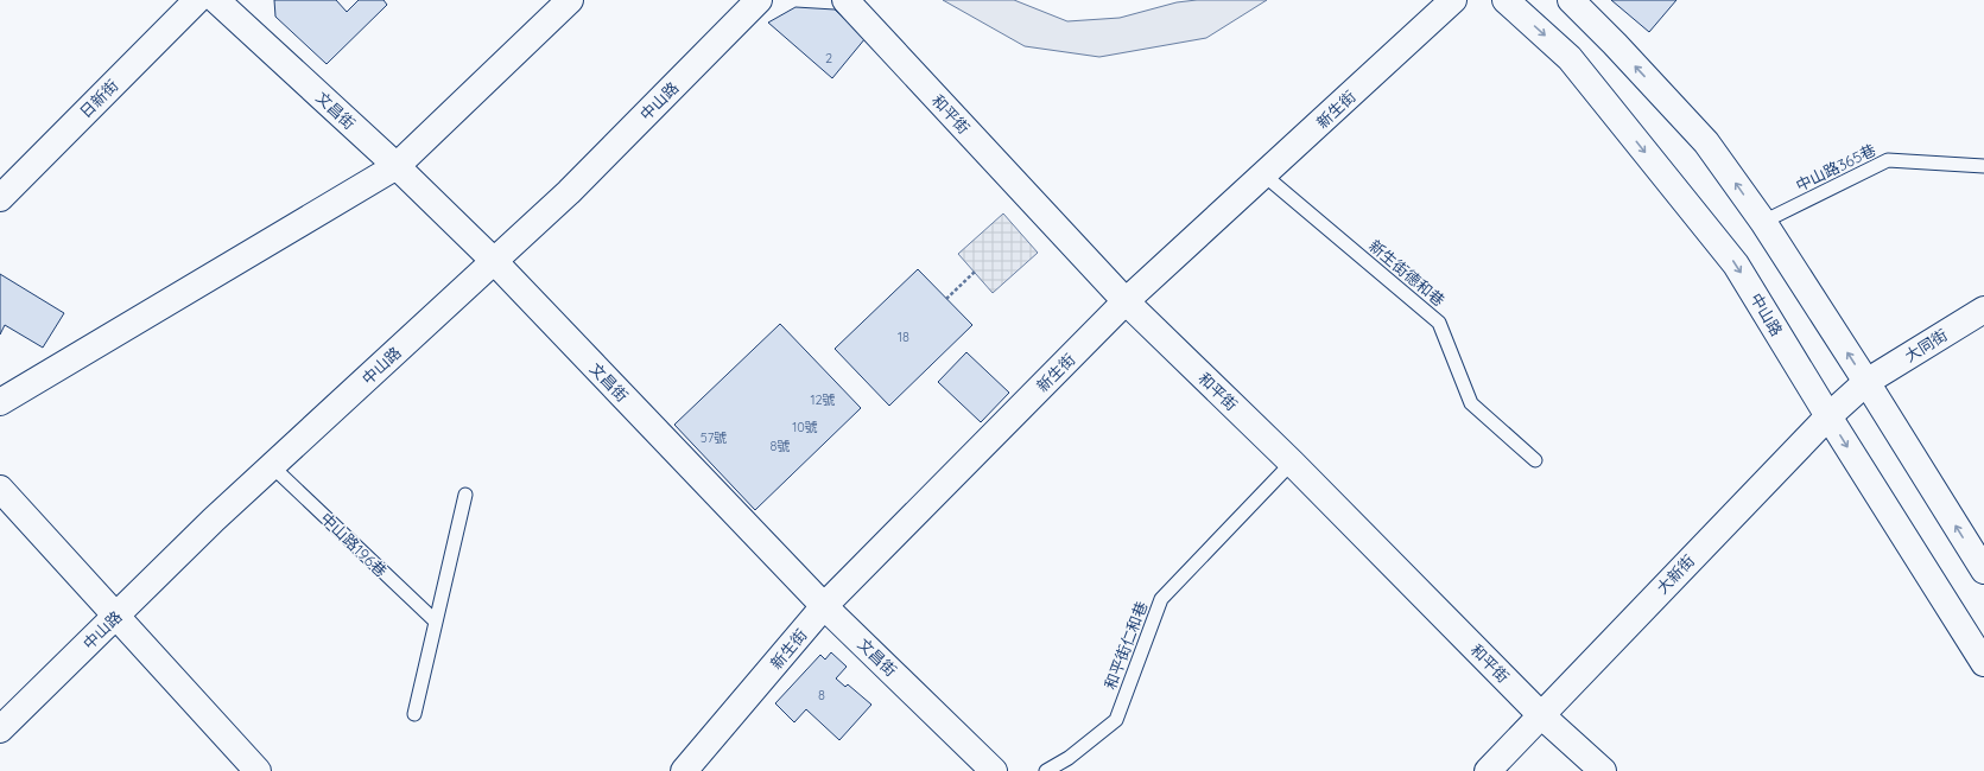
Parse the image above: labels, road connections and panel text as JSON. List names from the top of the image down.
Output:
{
  "streets": {
    "street": [
      "日新街",
      "中山路",
      "新生街",
      "文昌街",
      "和平街",
      "大同街",
      "大新街"
    ],
    "lane": [
      "中山路365巷",
      "新生街德和巷",
      "中山路196巷",
      "和平街仁和巷"
    ]
  },
  "crossings": [
    ["中山路", "文昌街"],
    ["中山路", "中山路196巷"],
    ["中山路", "大新街"],
    ["新生街", "文昌街"],
    ["新生街", "和平街"],
    ["新生街", "新生街德和巷"],
    ["和平街", "大新街"],
    ["和平街", "和平街仁和巷"],
    ["大同街", "大新街"]
  ],
  "house_numbers": [
    "2",
    "18",
    "12號",
    "10號",
    "57號",
    "8號",
    "8"
  ]
}
